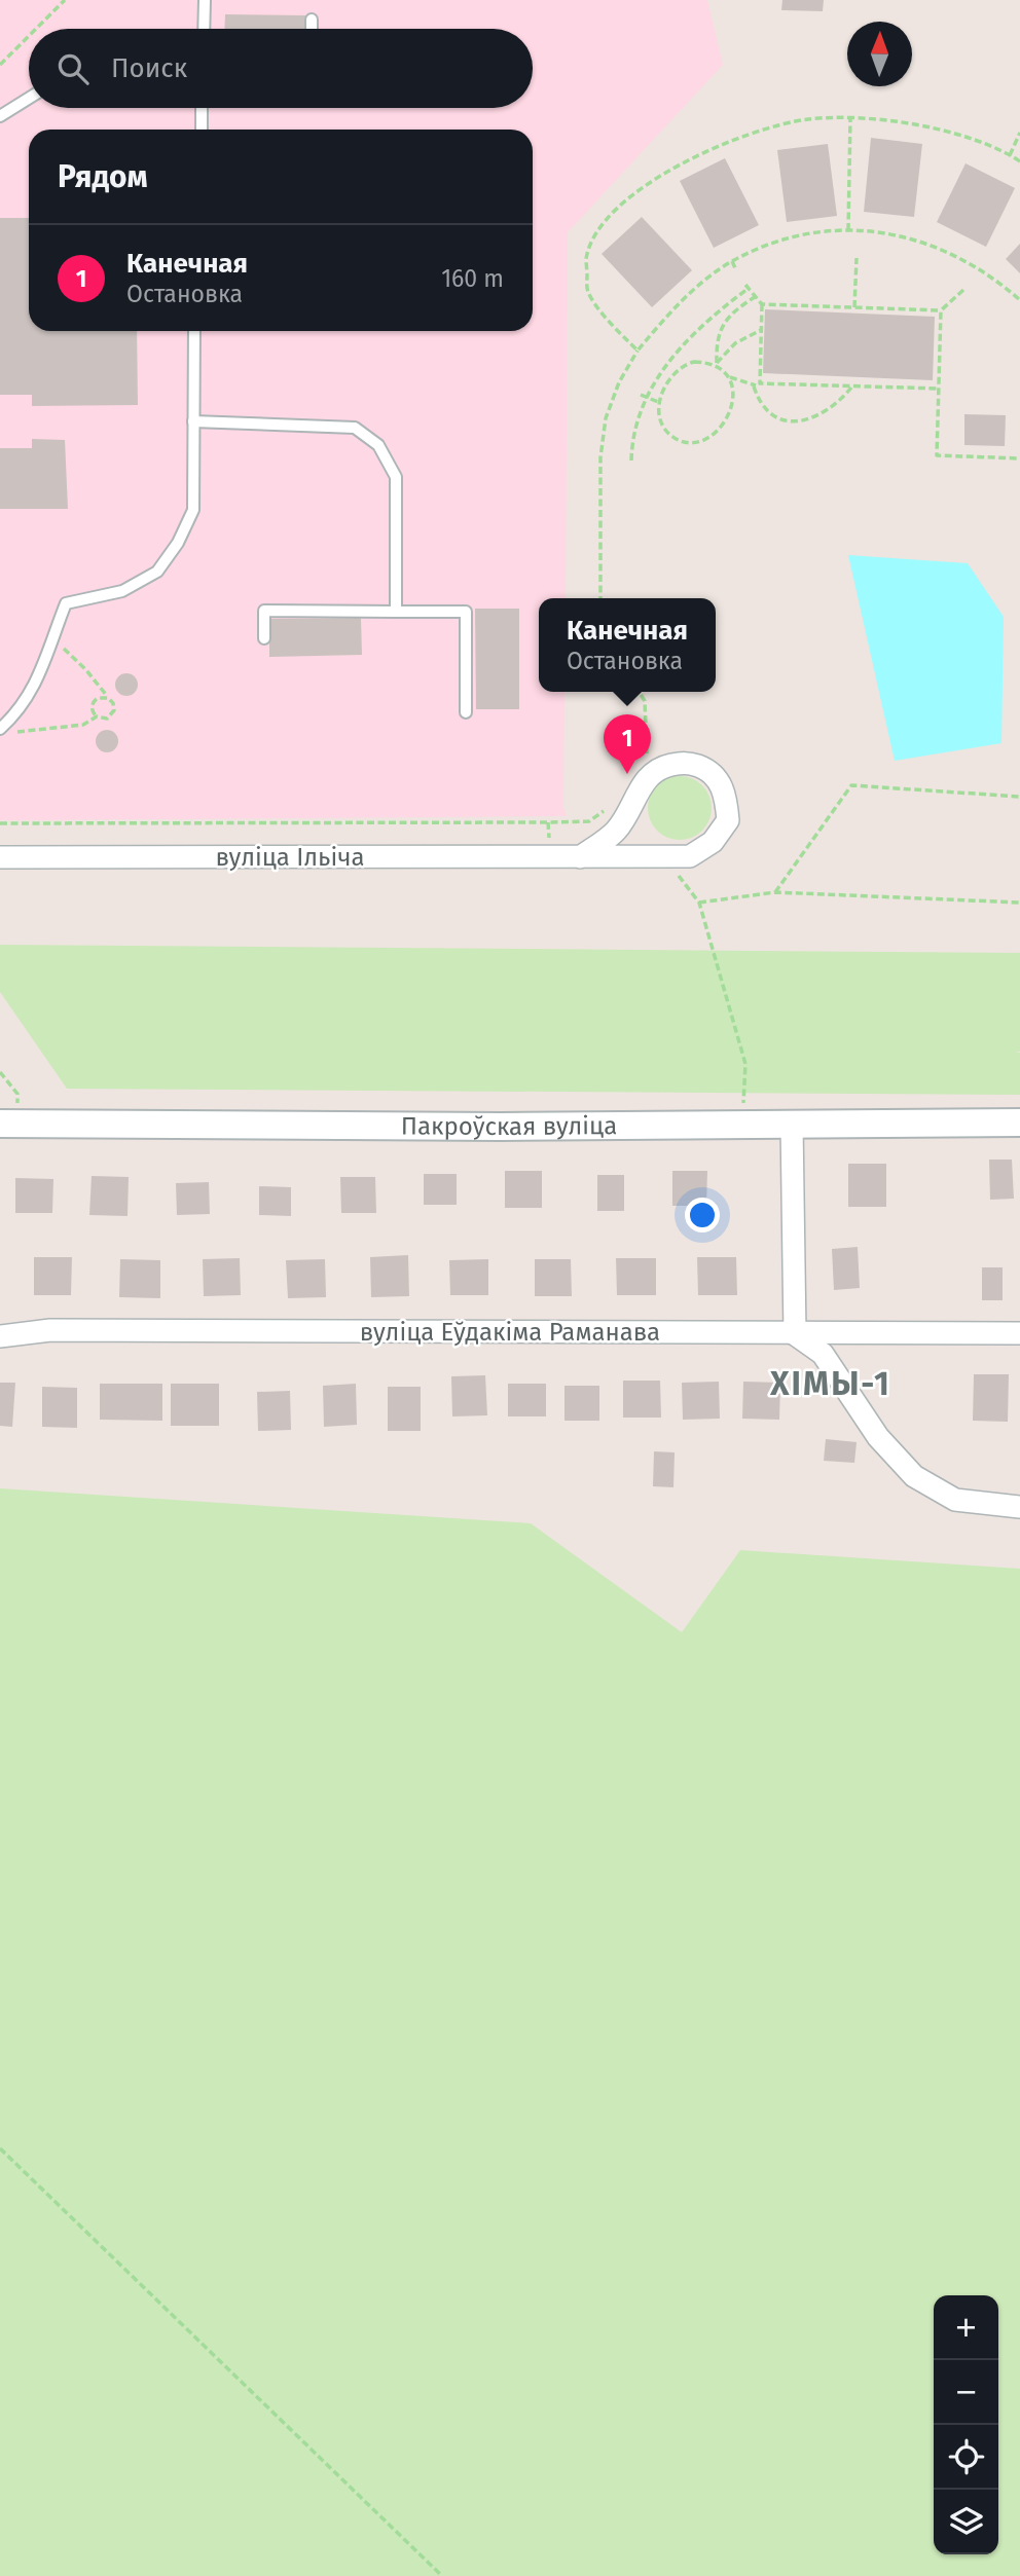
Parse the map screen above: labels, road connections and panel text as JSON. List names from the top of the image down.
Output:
{
  "streets": {
    "street": ["вуліца Ільіча", "Пакроўская вуліца", "вуліца Еўдакіма Раманава"]
  },
  "districts": ["ХІМЫ-1"],
  "north": "top",
  "page": {
    "search": "Поиск",
    "heading": "Рядом",
    "list": [
      {
        "mark": "1",
        "name": "Канечная",
        "note": "Остановка",
        "value": "160 m"
      }
    ],
    "popup": ["Канечная", "Остановка"],
    "pins": "1",
    "map_buttons": ["+", "−"]
  }
}
